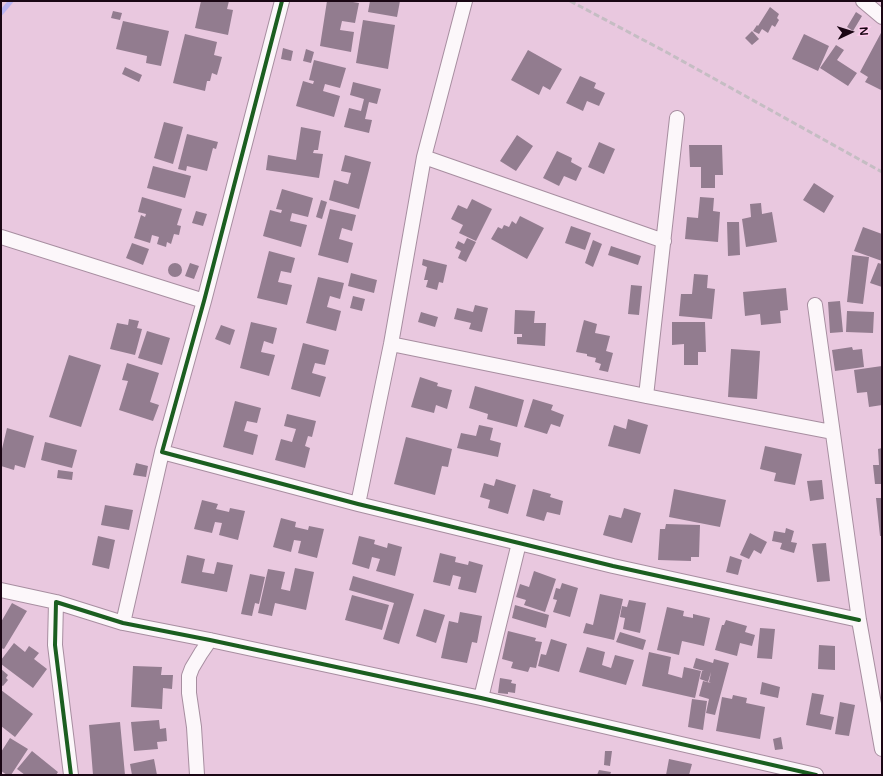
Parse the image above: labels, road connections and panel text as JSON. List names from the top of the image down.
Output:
{
  "north": "right"
}
